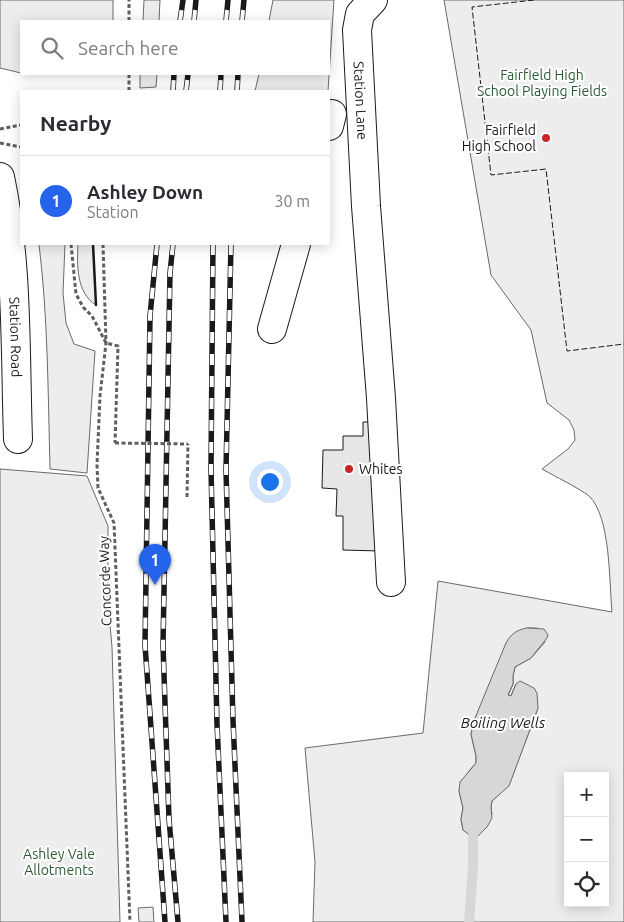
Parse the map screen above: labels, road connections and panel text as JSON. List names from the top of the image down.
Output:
{
  "streets": {
    "street": ["Station Lane", "Station Road"],
    "path": ["Concorde Way"]
  },
  "water": ["Boiling Wells"],
  "parks": ["Fairfield High School Playing Fields", "Ashley Vale Allotments"],
  "places": ["Fairfield High School", "Whites"],
  "page": {
    "search": "Search here",
    "heading": "Nearby",
    "list": [
      {
        "mark": "1",
        "name": "Ashley Down",
        "note": "Station",
        "value": "30 m"
      }
    ],
    "pins": "1",
    "map_buttons": ["+", "−"]
  }
}
